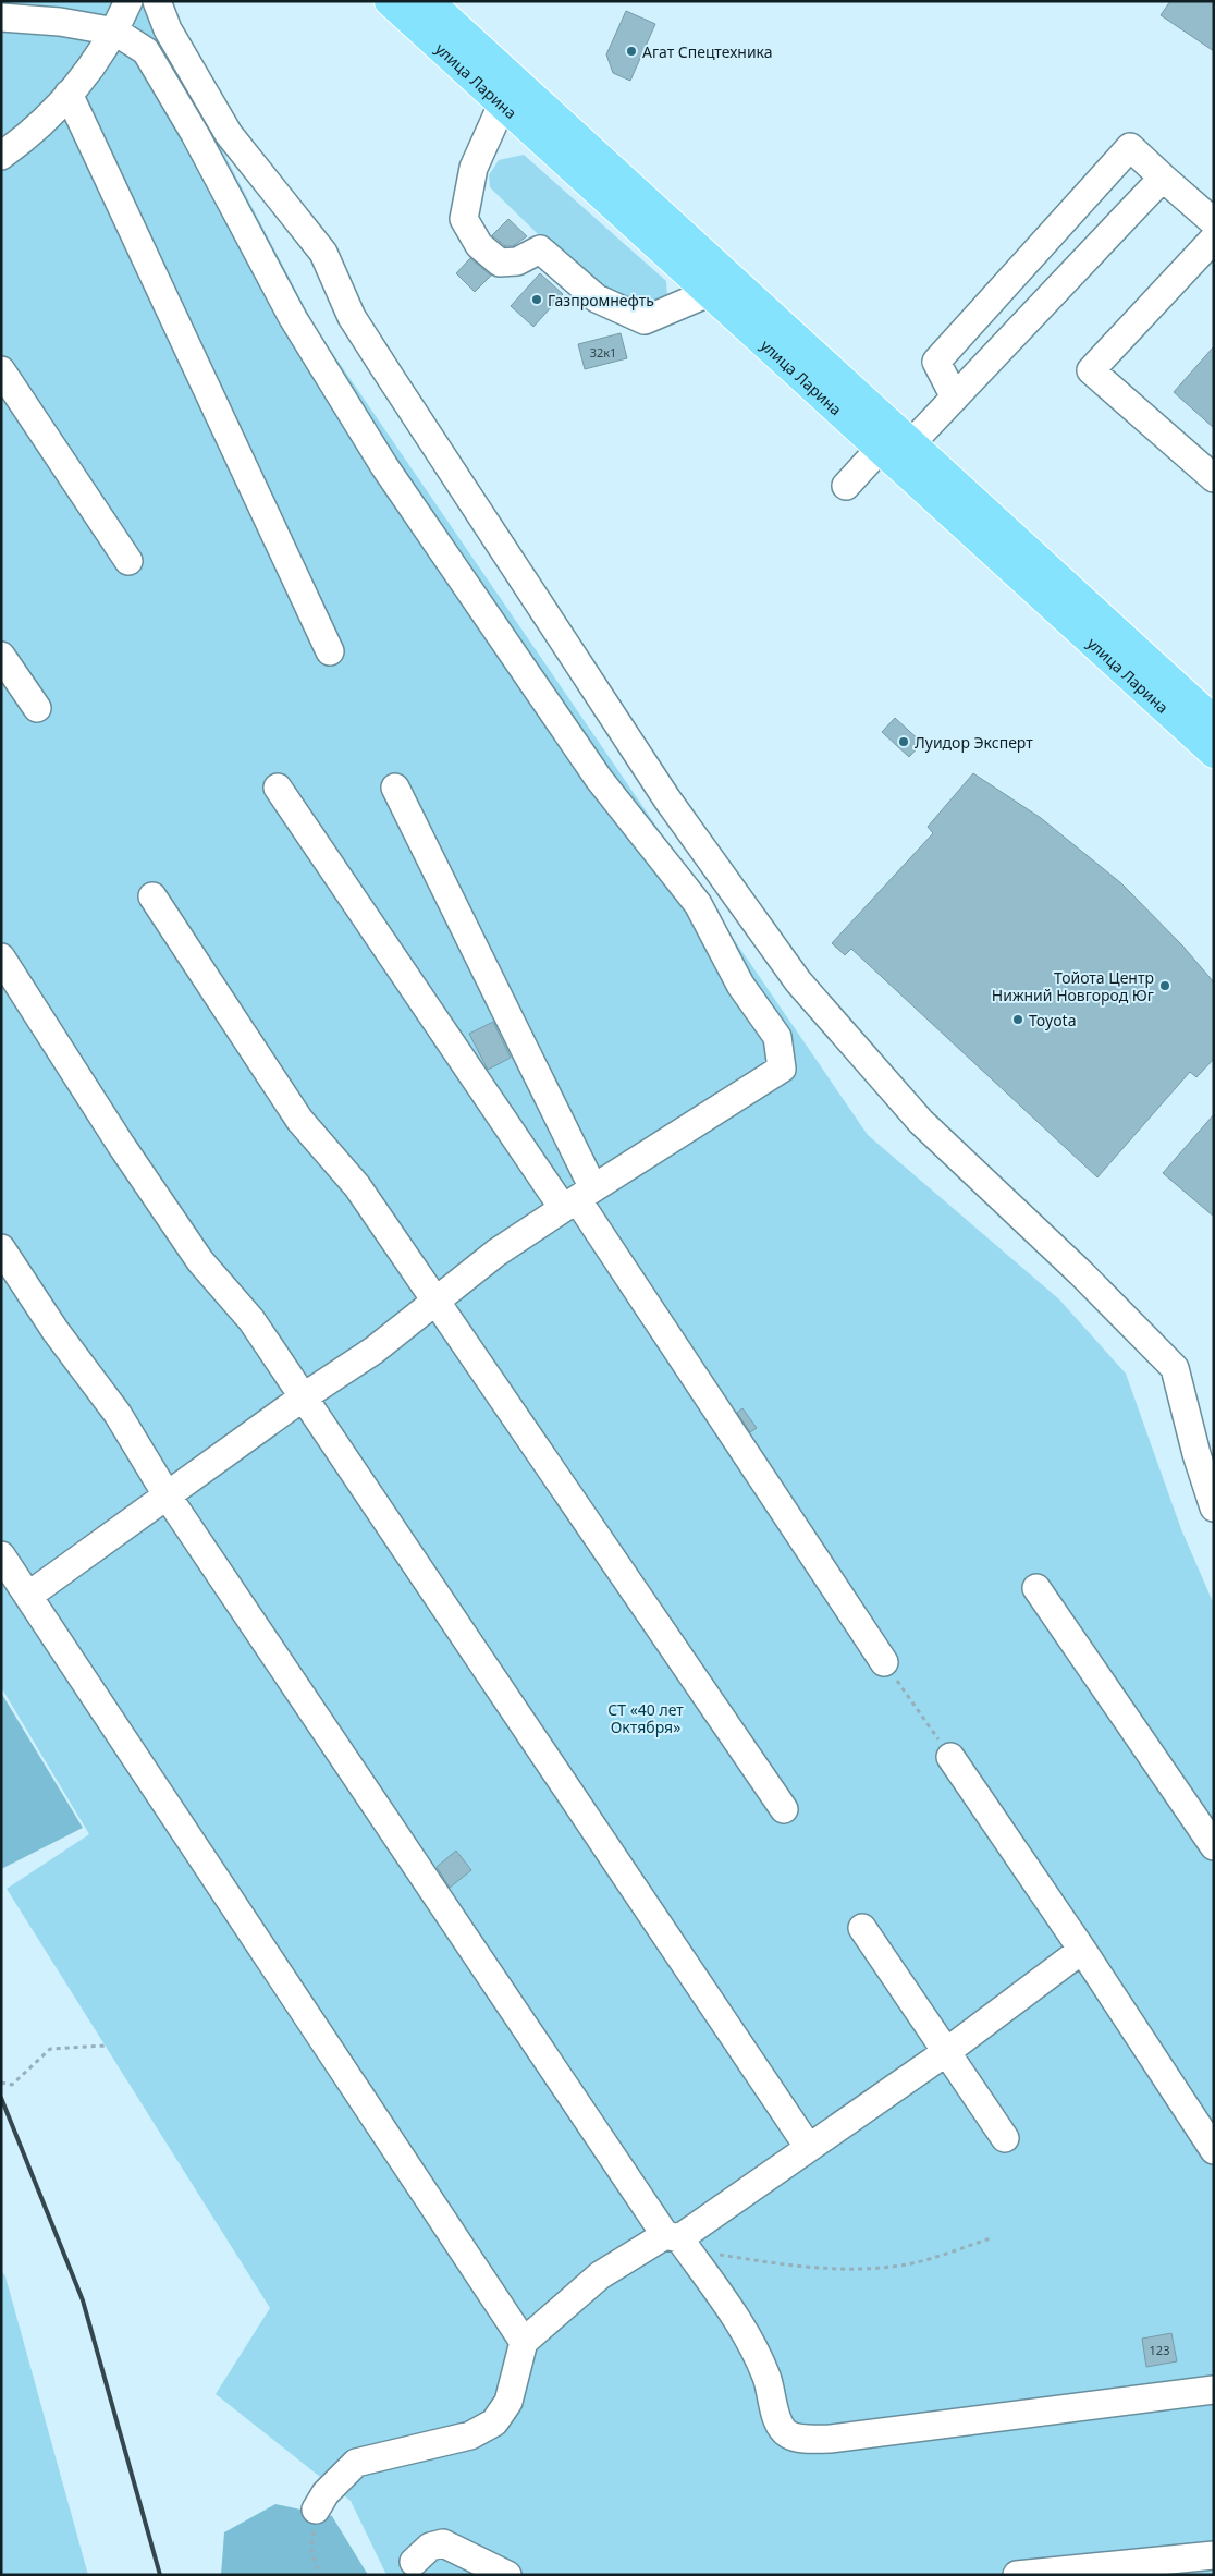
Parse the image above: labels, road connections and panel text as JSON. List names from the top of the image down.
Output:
{
  "streets": {
    "main road": ["улица Ларина"]
  },
  "parks": ["СТ «40 лет Октября»"],
  "places": [
    "Агат Спецтехника",
    "Газпромнефть",
    "Луидор Эксперт",
    "Тойота Центр Нижний Новгород Юг",
    "Toyota"
  ],
  "house_numbers": ["32к1", "123"]
}
